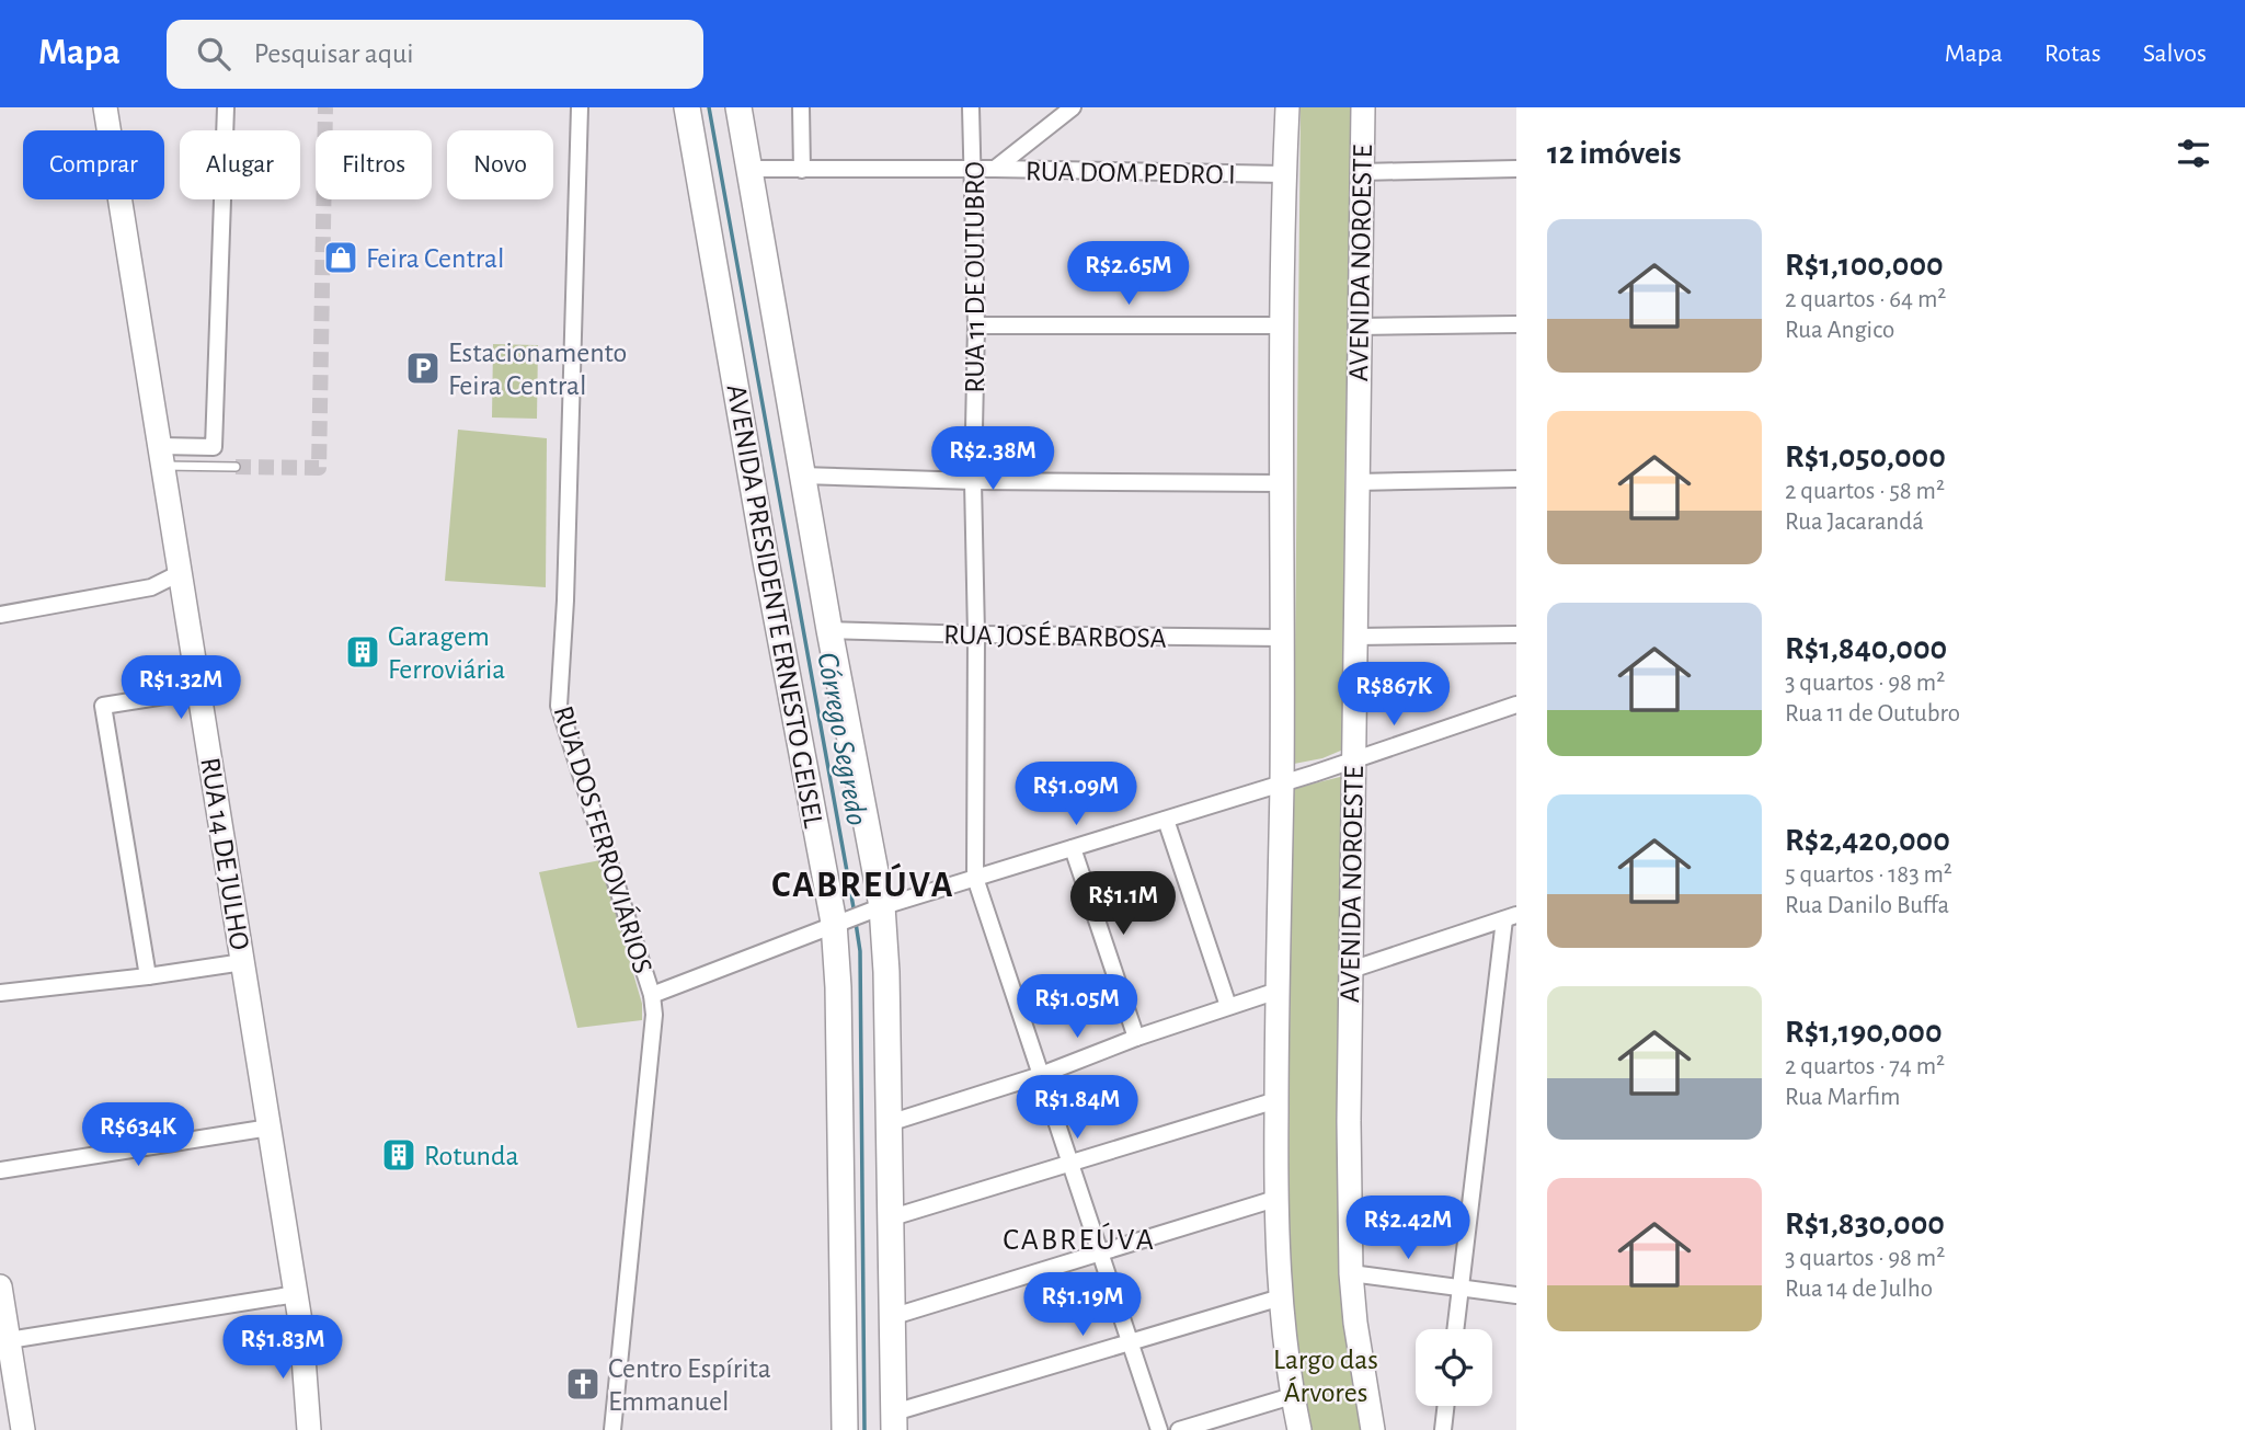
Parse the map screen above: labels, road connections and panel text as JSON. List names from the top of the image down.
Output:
{
  "streets": {
    "main road": ["AVENIDA NOROESTE", "AVENIDA PRESIDENTE ERNESTO GEISEL", "RUA 14 DE JULHO"],
    "street": [
      "RUA DOM PEDRO I",
      "RUA 11 DE OUTUBRO",
      "RUA JOSÉ BARBOSA",
      "RUA DOS FERROVIÁRIOS"
    ]
  },
  "crossings": [
    ["RUA DOM PEDRO I", "RUA 11 DE OUTUBRO"],
    ["RUA DOM PEDRO I", "AVENIDA PRESIDENTE ERNESTO GEISEL"],
    ["RUA 11 DE OUTUBRO", "RUA JOSÉ BARBOSA"],
    ["AVENIDA PRESIDENTE ERNESTO GEISEL", "RUA JOSÉ BARBOSA"]
  ],
  "districts": ["CABREÚVA", "CABREÚVA"],
  "water": ["Córrego Segredo"],
  "parks": ["Largo das Árvores"],
  "places": {
    "shop": ["Feira Central"],
    "parking": ["Estacionamento Feira Central"],
    "building": ["Garagem Ferroviária", "Rotunda"],
    "church": ["Centro Espírita Emmanuel"]
  },
  "page": {
    "header": "Mapa",
    "search": "Pesquisar aqui",
    "nav": ["Mapa", "Rotas", "Salvos"],
    "heading": "12 imóveis",
    "chip": [
      "Comprar",
      "Alugar",
      "Filtros",
      "Novo"
    ],
    "list": [
      {
        "name": "R$1,100,000",
        "note": "2 quartos · 64 m² · Rua Angico"
      },
      {
        "name": "R$1,050,000",
        "note": "2 quartos · 58 m² · Rua Jacarandá"
      },
      {
        "name": "R$1,840,000",
        "note": "3 quartos · 98 m² · Rua 11 de Outubro"
      },
      {
        "name": "R$2,420,000",
        "note": "5 quartos · 183 m² · Rua Danilo Buffa"
      },
      {
        "name": "R$1,190,000",
        "note": "2 quartos · 74 m² · Rua Marfim"
      },
      {
        "name": "R$1,830,000",
        "note": "3 quartos · 98 m² · Rua 14 de Julho"
      }
    ],
    "price": [
      "R$2.65M",
      "R$2.38M",
      "R$1.32M",
      "R$867K",
      "R$1.09M",
      "R$1.1M",
      "R$1.05M",
      "R$1.84M",
      "R$634K",
      "R$2.42M",
      "R$1.19M",
      "R$1.83M"
    ]
  }
}
